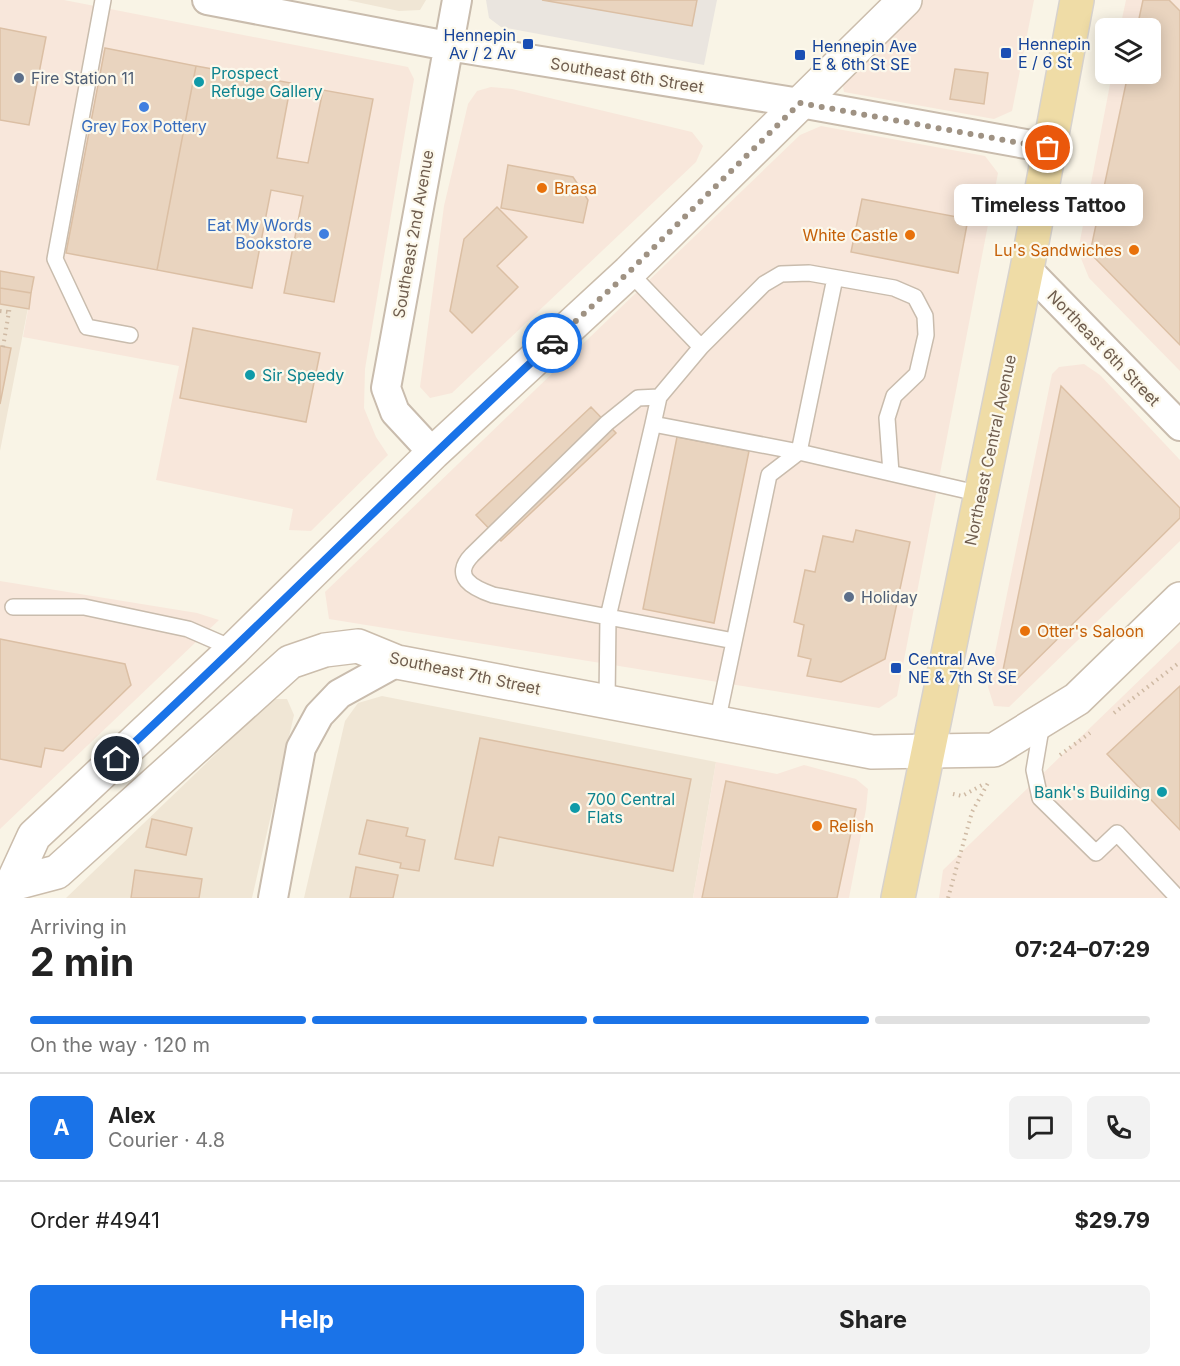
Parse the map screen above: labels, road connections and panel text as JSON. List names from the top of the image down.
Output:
{
  "streets": {
    "main road": ["Northeast Central Avenue", "Southeast 7th Street"],
    "street": ["Southeast 6th Street", "Southeast 2nd Avenue", "Northeast 6th Street"]
  },
  "crossings": [
    ["Southeast 6th Street", "Southeast 2nd Avenue"],
    ["Southeast 6th Street", "Northeast Central Avenue"],
    ["Northeast 6th Street", "Northeast Central Avenue"],
    ["Northeast Central Avenue", "Southeast 7th Street"]
  ],
  "places": {
    "transit": [
      "Hennepin Av / 2 Av",
      "Hennepin E / 6 St",
      "Hennepin Ave E & 6th St SE",
      "Central Ave NE & 7th St SE"
    ],
    "other": [
      "Fire Station 11",
      "Prospect Refuge Gallery",
      "Grey Fox Pottery",
      "Timeless Tattoo",
      "Brasa",
      "Eat My Words Bookstore",
      "White Castle",
      "Lu's Sandwiches",
      "Sir Speedy",
      "Holiday",
      "Otter's Saloon",
      "Bank's Building",
      "700 Central Flats",
      "Relish"
    ]
  },
  "page": {
    "bubble": "Timeless Tattoo",
    "heading": ["2 min", "Arriving in", "07:24–07:29"],
    "panel": [
      "Alex",
      "Courier · 4.8",
      "Order #4941",
      "$29.79"
    ],
    "bar": "On the way · 120 m",
    "round": "A",
    "buttons": ["Help", "Share"]
  }
}
